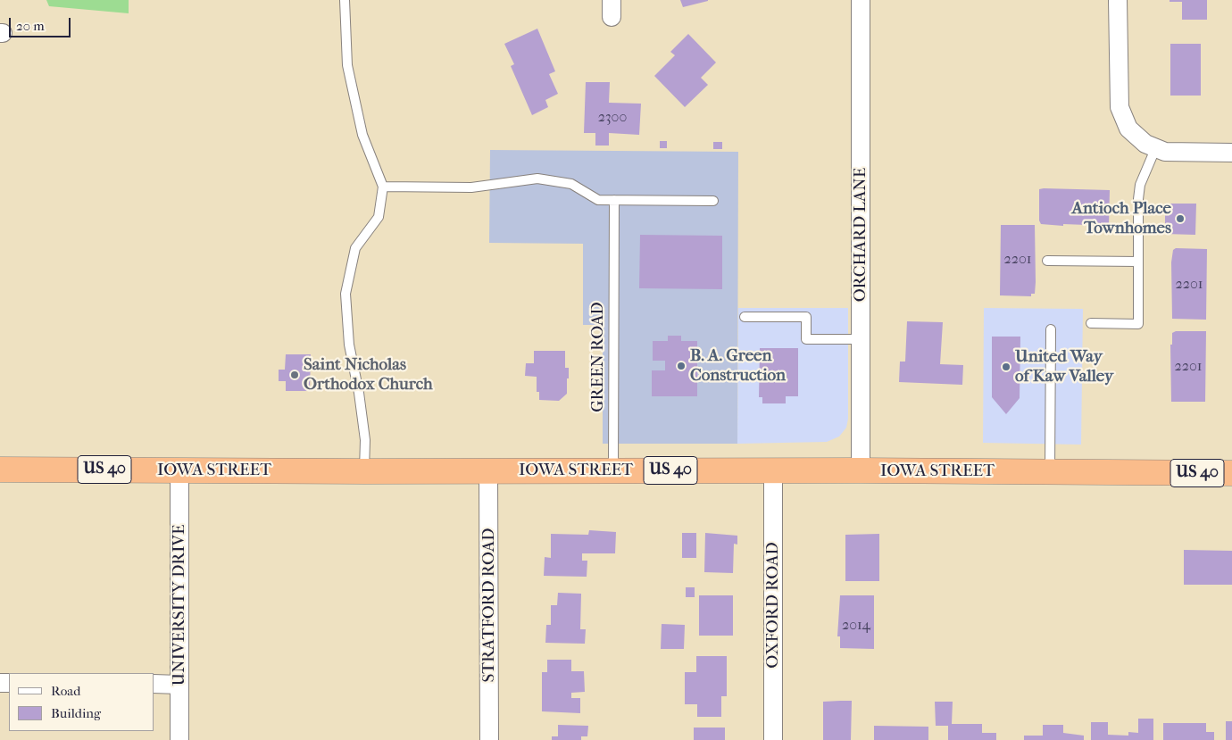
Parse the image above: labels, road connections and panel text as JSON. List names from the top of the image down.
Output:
{
  "streets": {
    "highway": ["US 40", "IOWA STREET"],
    "street": [
      "ORCHARD LANE",
      "UNIVERSITY DRIVE",
      "STRATFORD ROAD",
      "OXFORD ROAD"
    ],
    "lane": ["GREEN ROAD"]
  },
  "crossings": [
    ["ORCHARD LANE", "IOWA STREET"],
    ["GREEN ROAD", "IOWA STREET"],
    ["IOWA STREET", "UNIVERSITY DRIVE"],
    ["IOWA STREET", "STRATFORD ROAD"],
    ["IOWA STREET", "OXFORD ROAD"]
  ],
  "places": [
    "Antioch Place Townhomes",
    "B. A. Green Construction",
    "United Way of Kaw Valley",
    "Saint Nicholas Orthodox Church"
  ],
  "house_numbers": [
    "2300",
    "2201",
    "2201",
    "2201",
    "2014"
  ],
  "legend": ["Road", "Building"],
  "scale_bar": "20 m"
}
